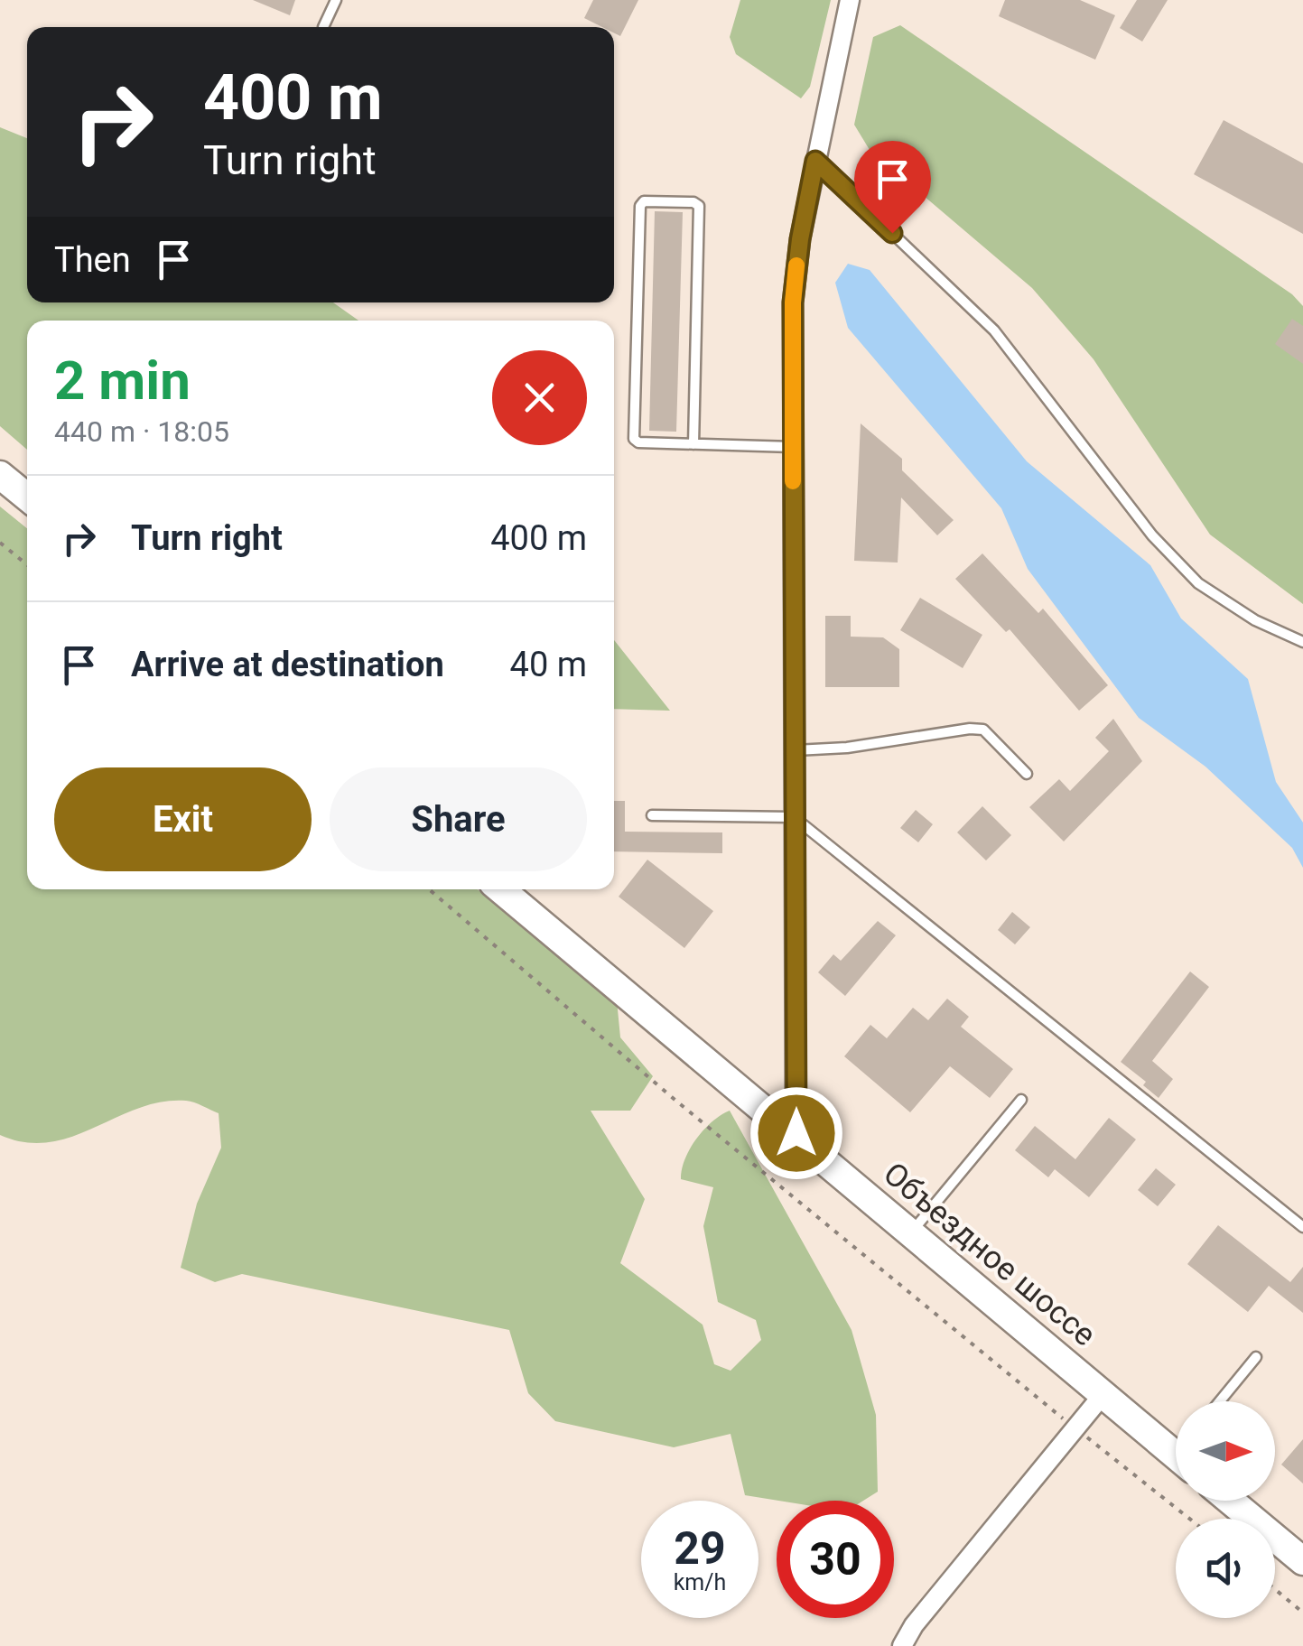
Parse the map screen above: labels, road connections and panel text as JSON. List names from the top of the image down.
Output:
{
  "streets": {
    "main road": ["Объездное шоссе"]
  },
  "north": "right",
  "page": {
    "turn": ["400 m", "Turn right"],
    "then": "Then",
    "heading": ["2 min", "440 m · 18:05"],
    "list": [
      {
        "name": "Turn right",
        "value": "400 m"
      },
      {
        "name": "Arrive at destination",
        "value": "40 m"
      }
    ],
    "buttons": ["Exit", "Share"],
    "speed": "29 km/h",
    "limit": "30"
  }
}
